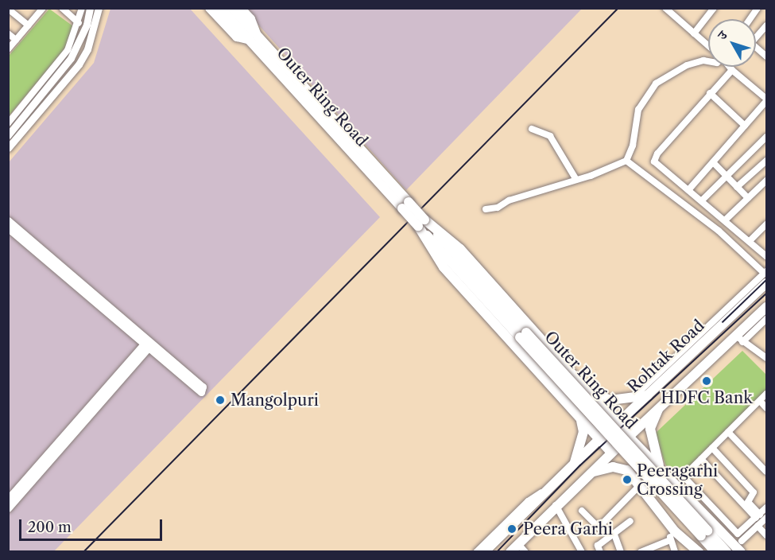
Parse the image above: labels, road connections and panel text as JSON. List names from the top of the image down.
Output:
{
  "streets": {
    "main road": ["Outer Ring Road", "Rohtak Road"]
  },
  "crossings": [
    ["Outer Ring Road", "Rohtak Road"]
  ],
  "places": [
    "HDFC Bank",
    "Mangolpuri",
    "Peeragarhi Crossing",
    "Peera Garhi"
  ],
  "scale_bar": "200 m",
  "north": "top left"
}
